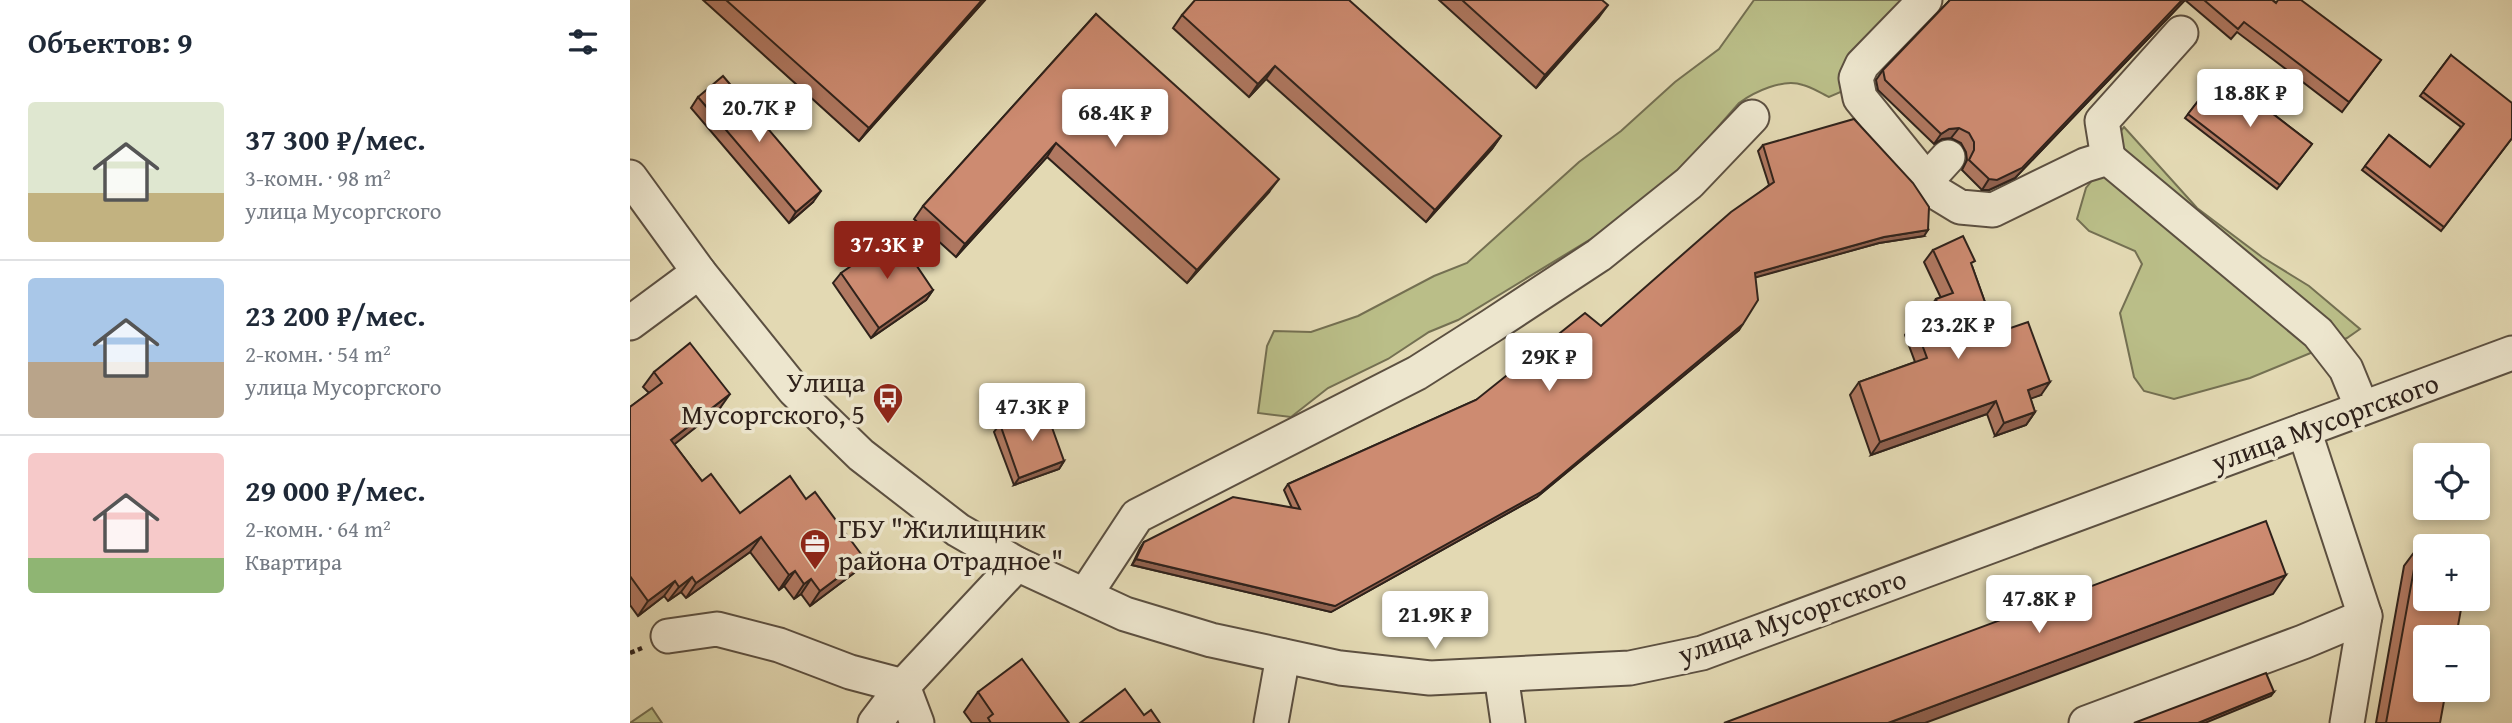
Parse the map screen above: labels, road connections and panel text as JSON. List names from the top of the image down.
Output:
{
  "streets": {
    "street": ["улица Мусоргского"]
  },
  "places": {
    "bus stop": ["Улица Мусоргского, 5"],
    "office": ["ГБУ \"Жилищник района Отрадное\""]
  },
  "page": {
    "heading": "Объектов: 9",
    "price": [
      "18.8K ₽",
      "20.7K ₽",
      "68.4K ₽",
      "37.3K ₽",
      "23.2K ₽",
      "29K ₽",
      "47.3K ₽",
      "47.8K ₽",
      "21.9K ₽"
    ],
    "list": [
      {
        "name": "37 300 ₽/мес.",
        "note": "3-комн. · 98 m² · улица Мусоргского"
      },
      {
        "name": "23 200 ₽/мес.",
        "note": "2-комн. · 54 m² · улица Мусоргского"
      },
      {
        "name": "29 000 ₽/мес.",
        "note": "2-комн. · 64 m² · Квартира"
      }
    ],
    "map_buttons": ["+", "−"]
  }
}
